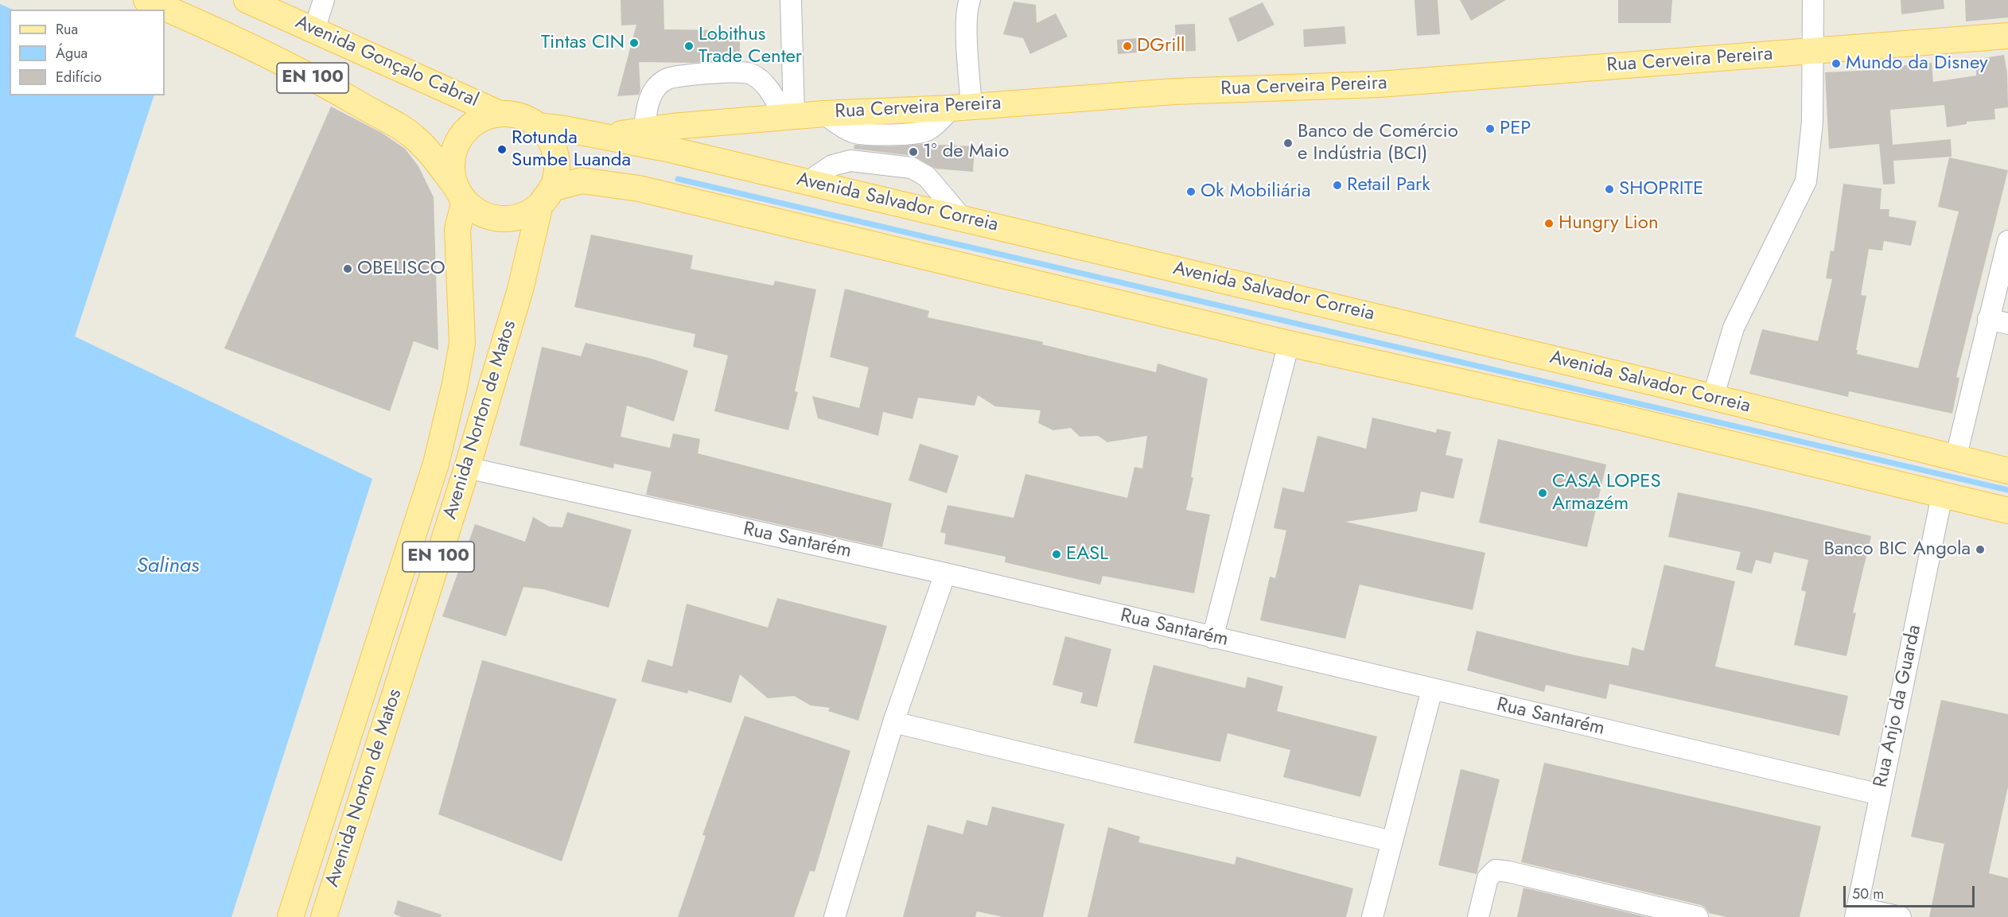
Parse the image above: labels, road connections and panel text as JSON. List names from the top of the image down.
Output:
{
  "streets": {
    "main road": [
      "Rua Cerveira Pereira",
      "Avenida Gonçalo Cabral",
      "EN 100",
      "Avenida Salvador Correia",
      "Avenida Norton de Matos"
    ],
    "street": ["Rua Santarém", "Rua Anjo da Guarda"]
  },
  "crossings": [
    ["Rua Cerveira Pereira", "Avenida Salvador Correia"],
    ["Avenida Gonçalo Cabral", "EN 100"],
    ["Avenida Gonçalo Cabral", "Avenida Salvador Correia"],
    ["Avenida Gonçalo Cabral", "Avenida Norton de Matos"],
    ["EN 100", "Avenida Salvador Correia"],
    ["EN 100", "Avenida Norton de Matos"],
    ["Avenida Salvador Correia", "Avenida Norton de Matos"],
    ["Avenida Norton de Matos", "Rua Santarém"],
    ["Rua Santarém", "Rua Anjo da Guarda"]
  ],
  "water": ["Salinas"],
  "places": [
    "Tintas CIN",
    "Lobithus Trade Center",
    "DGrill",
    "Mundo da Disney",
    "PEP",
    "Banco de Comércio e Indústria (BCI)",
    "Rotunda Sumbe Luanda",
    "1º de Maio",
    "Retail Park",
    "SHOPRITE",
    "Ok Mobiliária",
    "Hungry Lion",
    "OBELISCO",
    "CASA LOPES Armazém",
    "Banco BIC Angola",
    "EASL"
  ],
  "legend": ["Rua", "Água", "Edifício"],
  "scale_bar": "50 m"
}
